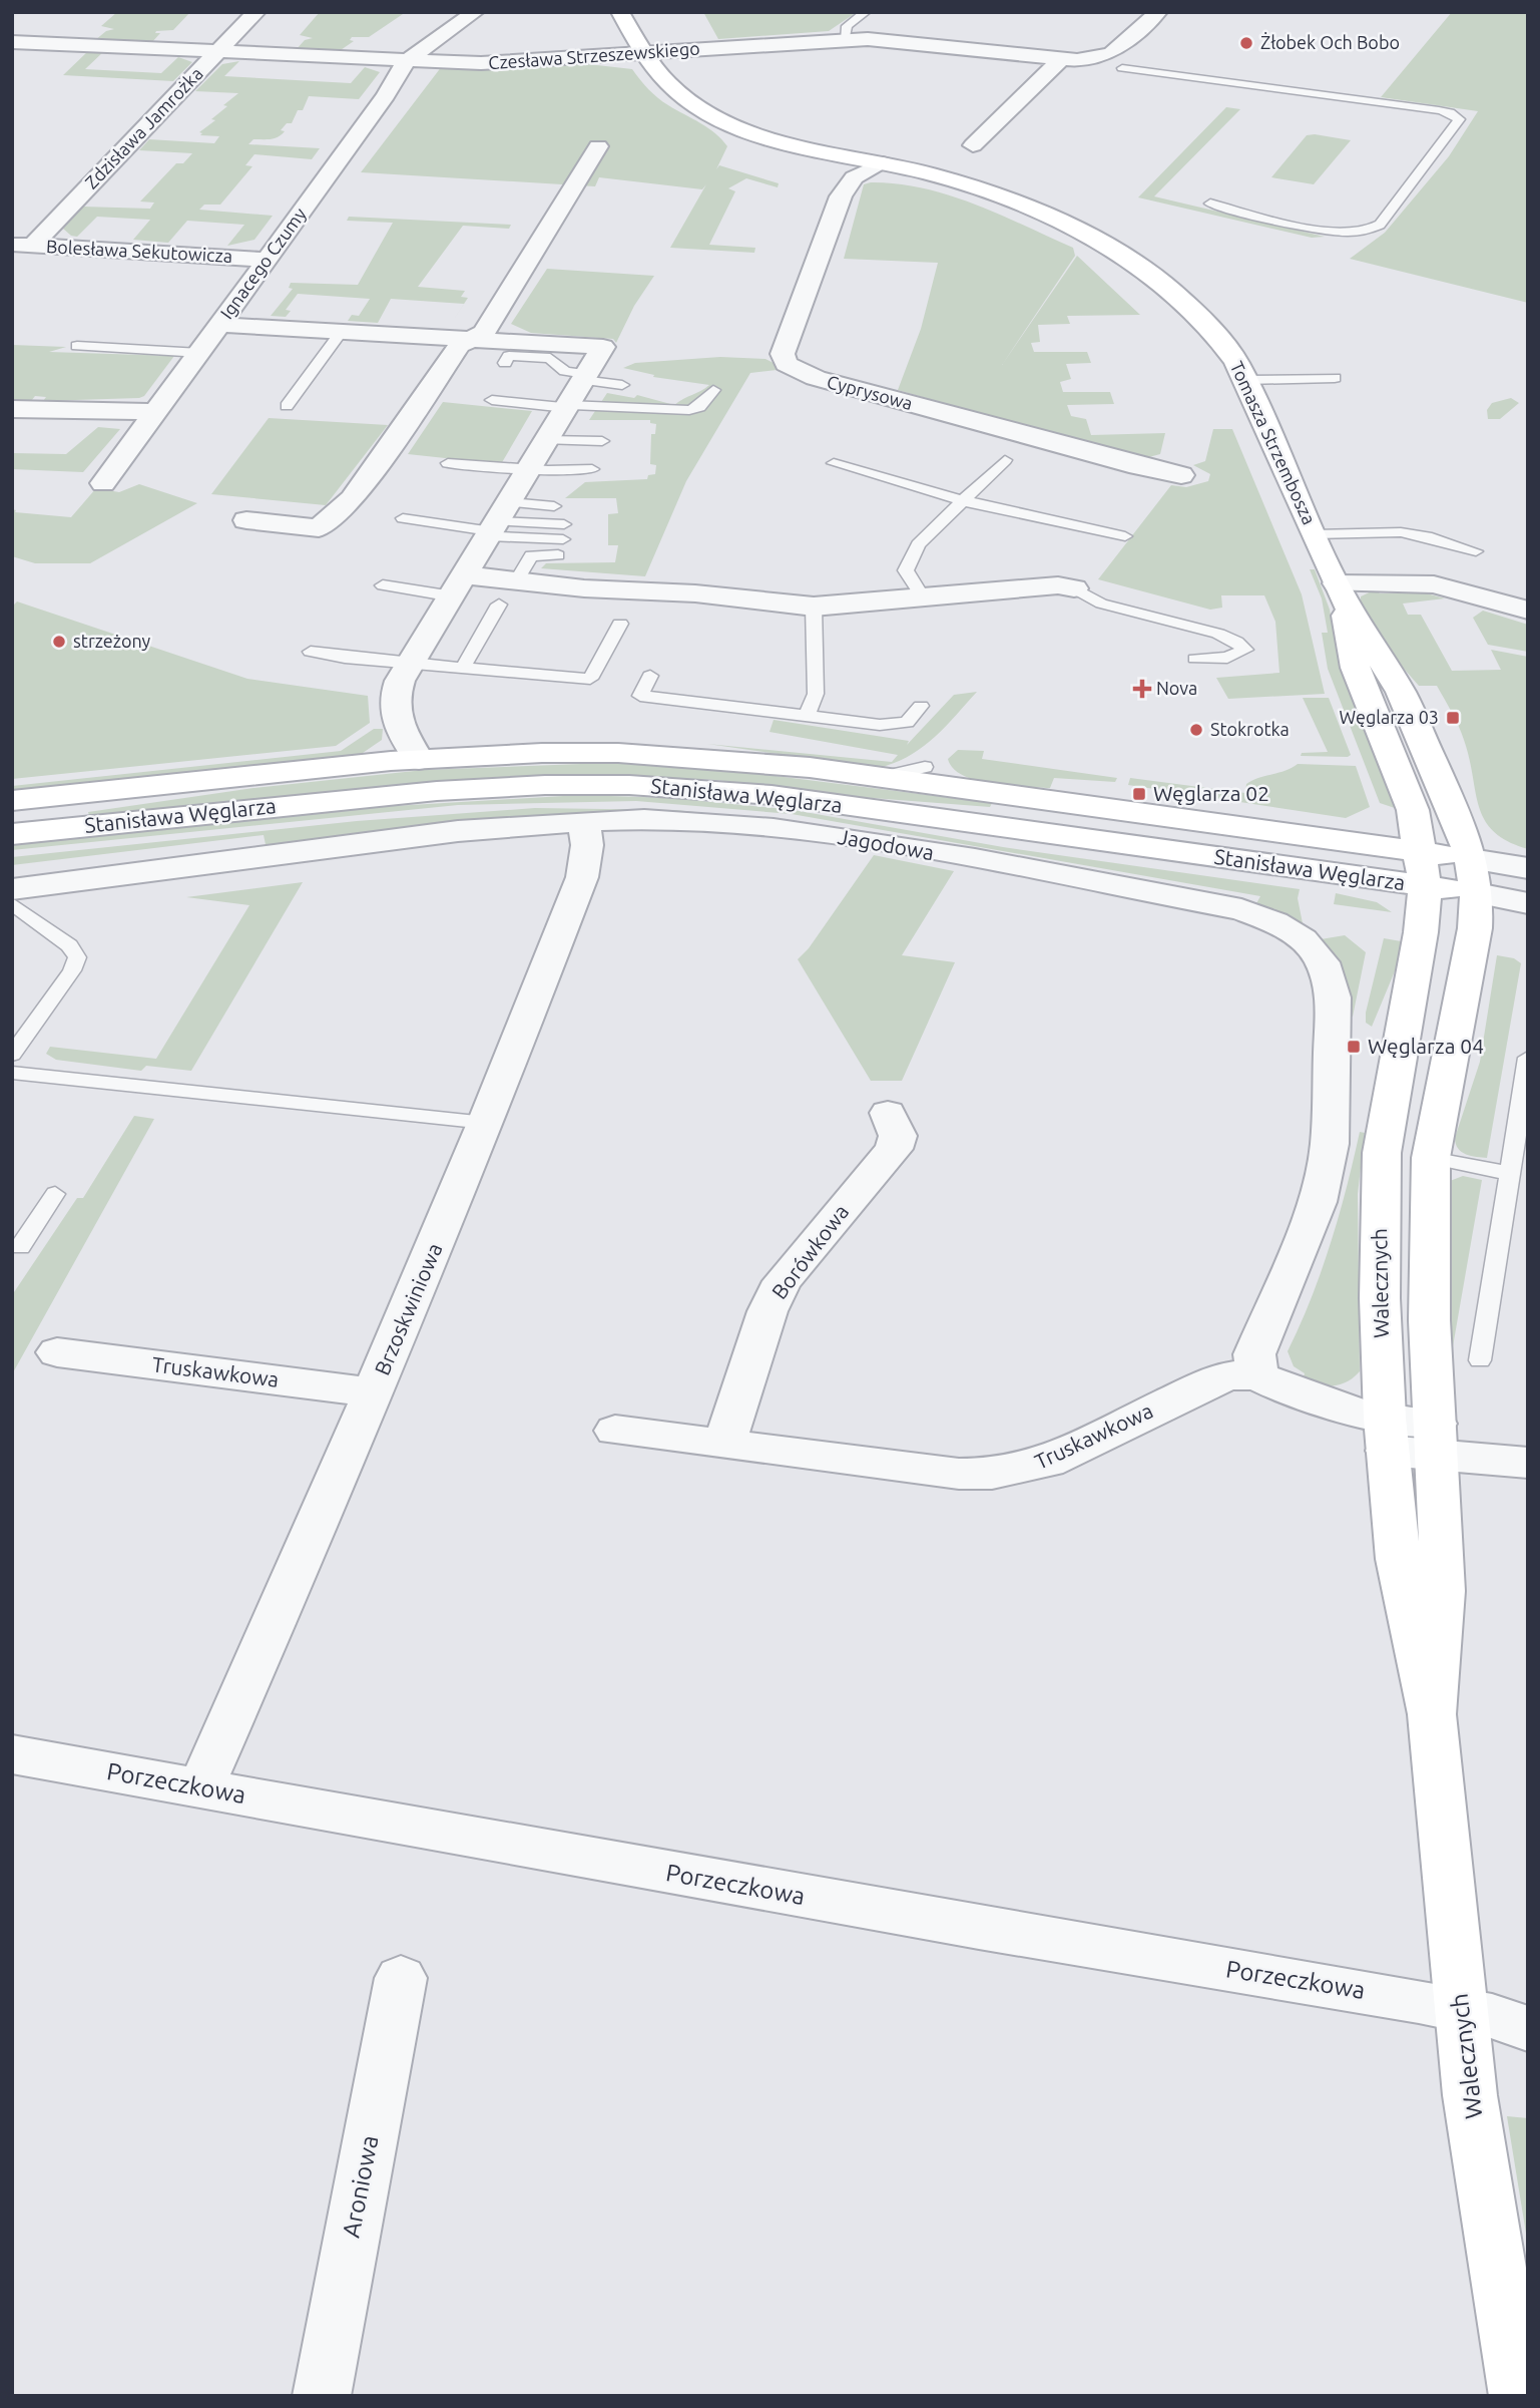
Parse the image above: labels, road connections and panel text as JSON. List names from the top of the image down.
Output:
{
  "streets": {
    "street": [
      "Czesława Strzeszewskiego",
      "Zdzisława Jamrożka",
      "Bolesława Sekutowicza",
      "Ignacego Czumy",
      "Cyprysowa",
      "Tomasza Strzembosza",
      "Stanisława Węglarza",
      "Jagodowa",
      "Borówkowa",
      "Walecznych",
      "Brzoskwiniowa",
      "Truskawkowa",
      "Porzeczkowa",
      "Aroniowa"
    ]
  },
  "crossings": [
    ["Czesława Strzeszewskiego", "Zdzisława Jamrożka"],
    ["Czesława Strzeszewskiego", "Ignacego Czumy"],
    ["Czesława Strzeszewskiego", "Tomasza Strzembosza"],
    ["Zdzisława Jamrożka", "Bolesława Sekutowicza"],
    ["Bolesława Sekutowicza", "Ignacego Czumy"],
    ["Tomasza Strzembosza", "Stanisława Węglarza"],
    ["Tomasza Strzembosza", "Walecznych"],
    ["Stanisława Węglarza", "Walecznych"],
    ["Jagodowa", "Brzoskwiniowa"],
    ["Jagodowa", "Truskawkowa"],
    ["Borówkowa", "Truskawkowa"],
    ["Walecznych", "Truskawkowa"],
    ["Walecznych", "Porzeczkowa"],
    ["Brzoskwiniowa", "Truskawkowa"],
    ["Brzoskwiniowa", "Porzeczkowa"]
  ],
  "places": {
    "other": ["Żłobek Och Bobo", "strzeżony", "Stokrotka"],
    "health": ["Nova"],
    "transit": ["Węglarza 03", "Węglarza 02", "Węglarza 04"]
  }
}
